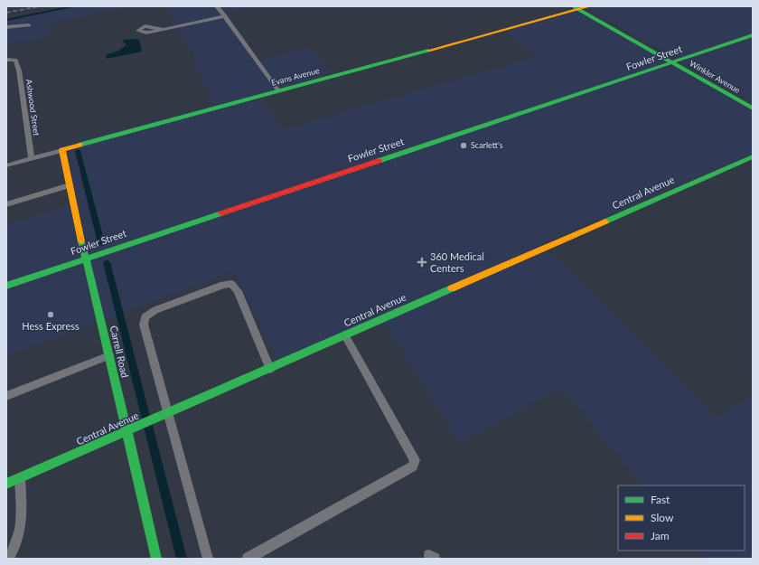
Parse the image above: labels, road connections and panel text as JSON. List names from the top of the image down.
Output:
{
  "streets": {
    "street": [
      "Fowler Street",
      "Evans Avenue",
      "Winkler Avenue",
      "Ashwood Street",
      "Central Avenue",
      "Carrell Road"
    ]
  },
  "crossings": [
    ["Fowler Street", "Winkler Avenue"],
    ["Fowler Street", "Carrell Road"],
    ["Evans Avenue", "Winkler Avenue"],
    ["Evans Avenue", "Ashwood Street"],
    ["Evans Avenue", "Carrell Road"],
    ["Central Avenue", "Carrell Road"]
  ],
  "places": {
    "other": ["Scarlett's", "Hess Express"],
    "health": ["360 Medical Centers"]
  },
  "legend": ["Fast", "Slow", "Jam"]
}
